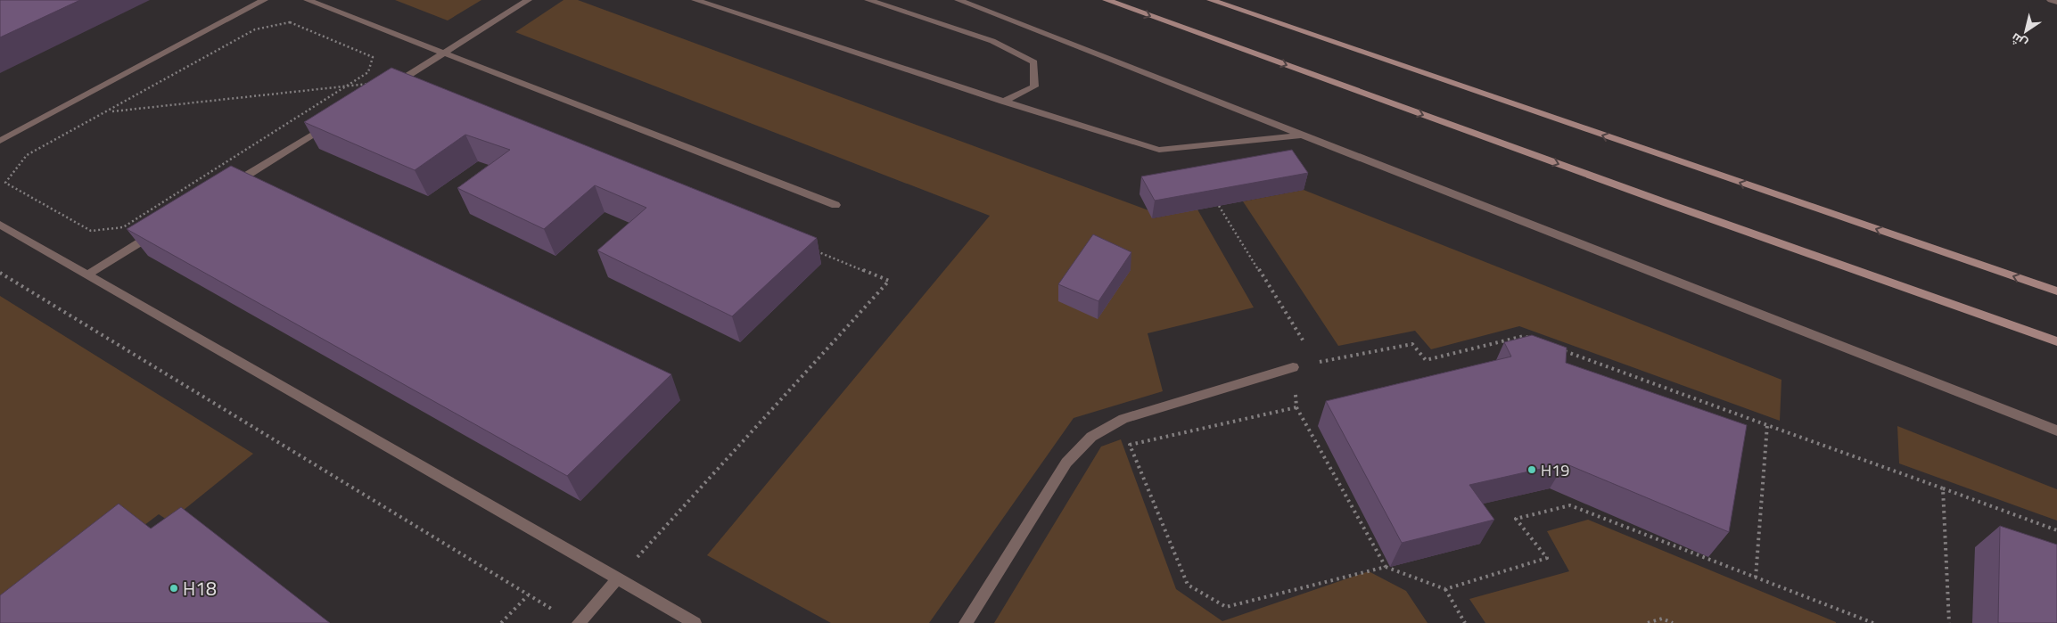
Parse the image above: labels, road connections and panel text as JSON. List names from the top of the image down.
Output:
{
  "places": ["H19", "H18"],
  "north": "bottom left"
}
